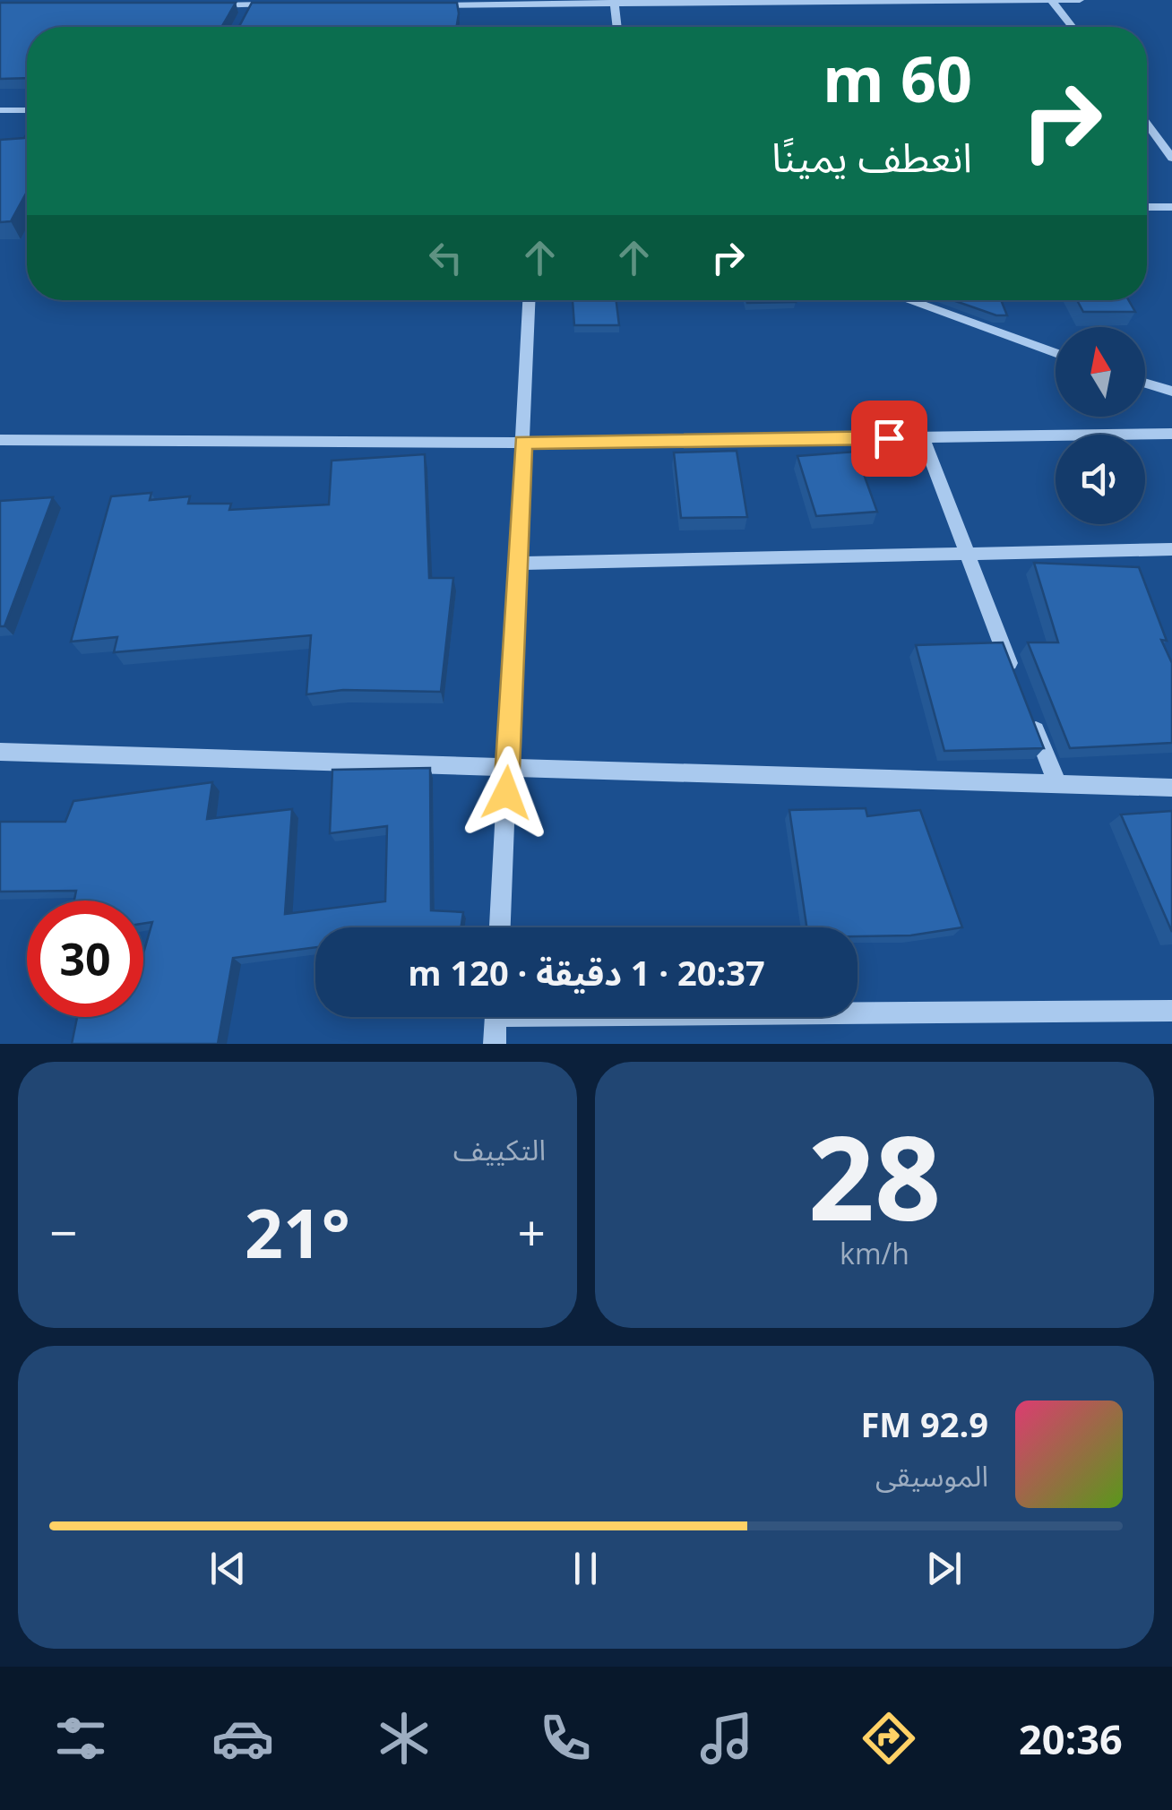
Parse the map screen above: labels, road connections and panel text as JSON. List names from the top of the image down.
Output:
{
  "north": "top",
  "page": {
    "turn": ["60 m", "انعطف يمينًا"],
    "limit": "30",
    "trip": "20:37 · 1 دقيقة · 120 m",
    "tile": [
      ["28", "km/h"],
      "التكييف"
    ],
    "heat": ["−", "21°", "+"],
    "song": ["92.9 FM", "الموسيقى"],
    "tabs": "20:36"
  }
}
